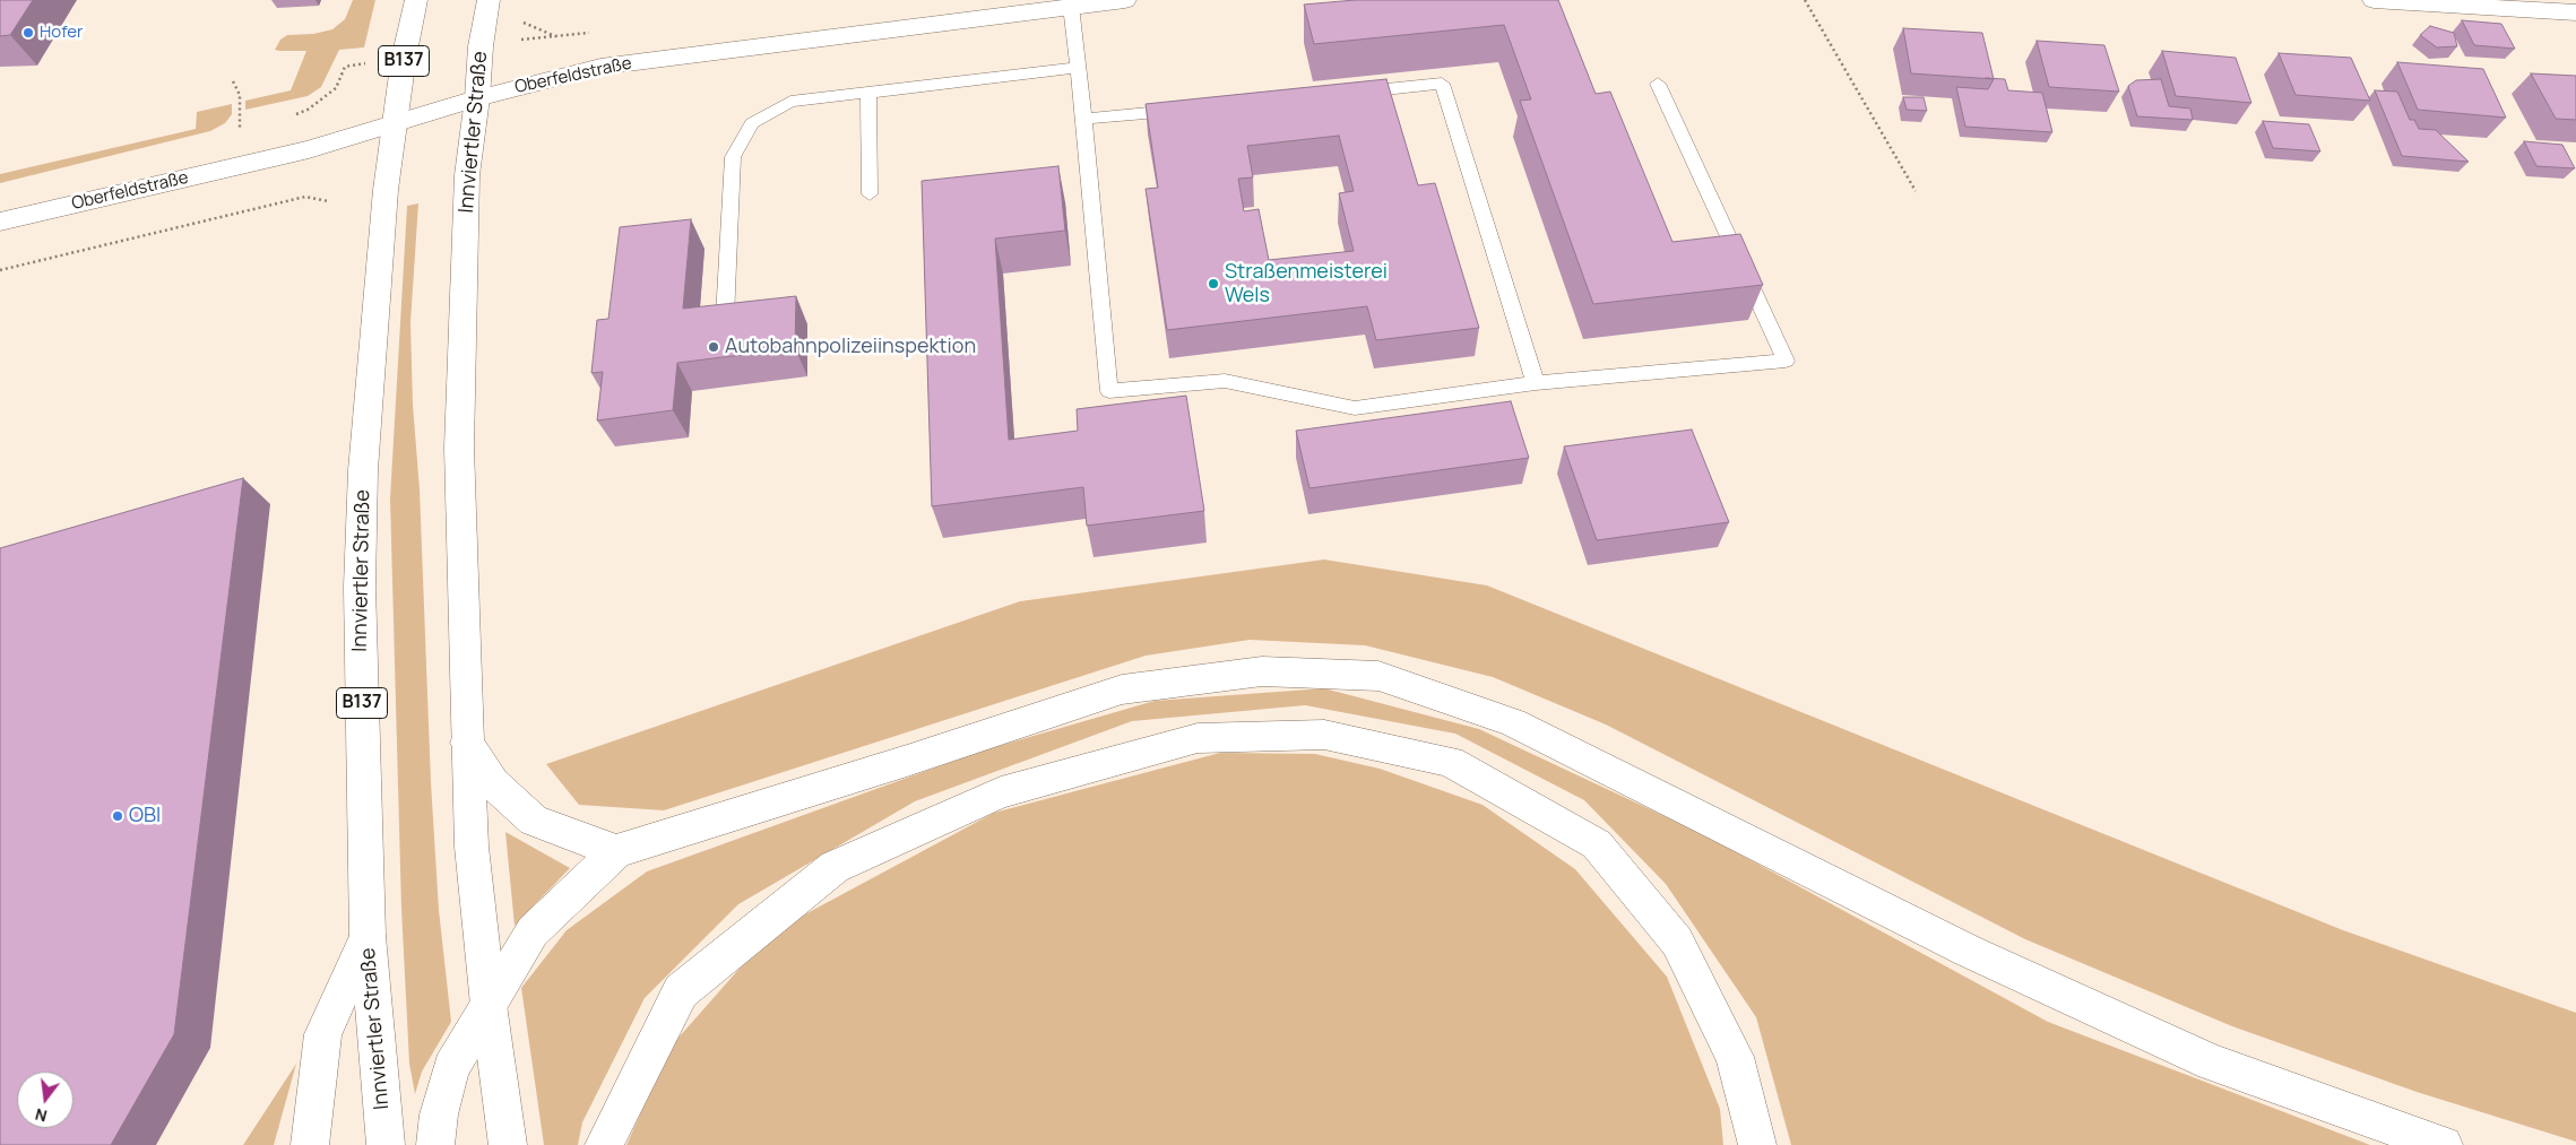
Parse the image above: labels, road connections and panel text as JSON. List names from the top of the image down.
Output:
{
  "streets": {
    "main road": ["B137", "Oberfeldstraße", "Innviertler Straße"]
  },
  "crossings": [
    ["Oberfeldstraße", "Innviertler Straße"]
  ],
  "places": [
    "Hofer",
    "Straßenmeisterei Wels",
    "Autobahnpolizeiinspektion",
    "OBI"
  ],
  "north": "bottom"
}
